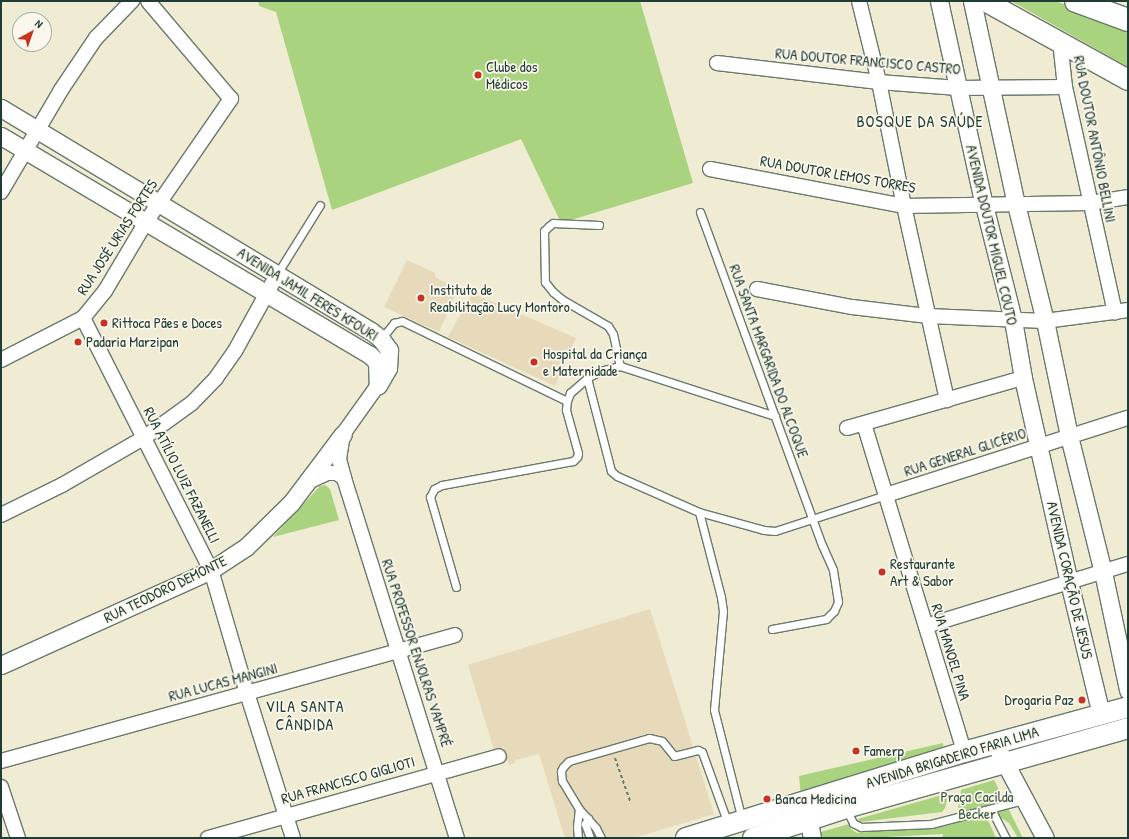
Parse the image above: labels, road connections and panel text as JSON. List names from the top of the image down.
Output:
{
  "streets": {
    "main road": ["AVENIDA BRIGADEIRO FARIA LIMA"],
    "street": [
      "RUA DOUTOR FRANCISCO CASTRO",
      "RUA DOUTOR ANTÔNIO BELLINI",
      "RUA DOUTOR LEMOS TORRES",
      "AVENIDA DOUTOR MIGUEL COUTO",
      "RUA JOSÉ URIAS FORTES",
      "AVENIDA JAMIL FERES KFOURI",
      "RUA GENERAL GLICÉRIO",
      "RUA ATÍLIO LUIZ FAZANELLI",
      "AVENIDA CORAÇÃO DE JESUS",
      "RUA TEODORO DEMONTE",
      "RUA MANOEL PINA",
      "RUA PROFESSOR ENJOLRAS VAMPRÉ",
      "RUA LUCAS MANGINI",
      "RUA FRANCISCO GIGLIOTI"
    ],
    "lane": ["RUA SANTA MARGARIDA DO ALCOQUE"]
  },
  "crossings": [
    ["RUA DOUTOR FRANCISCO CASTRO", "RUA DOUTOR ANTÔNIO BELLINI"],
    ["RUA DOUTOR FRANCISCO CASTRO", "AVENIDA DOUTOR MIGUEL COUTO"],
    ["RUA DOUTOR ANTÔNIO BELLINI", "RUA DOUTOR LEMOS TORRES"],
    ["RUA DOUTOR LEMOS TORRES", "AVENIDA DOUTOR MIGUEL COUTO"],
    ["AVENIDA DOUTOR MIGUEL COUTO", "RUA GENERAL GLICÉRIO"],
    ["AVENIDA DOUTOR MIGUEL COUTO", "AVENIDA CORAÇÃO DE JESUS"],
    ["RUA JOSÉ URIAS FORTES", "AVENIDA JAMIL FERES KFOURI"],
    ["RUA JOSÉ URIAS FORTES", "RUA ATÍLIO LUIZ FAZANELLI"],
    ["AVENIDA JAMIL FERES KFOURI", "RUA TEODORO DEMONTE"],
    ["RUA SANTA MARGARIDA DO ALCOQUE", "RUA GENERAL GLICÉRIO"],
    ["RUA GENERAL GLICÉRIO", "AVENIDA CORAÇÃO DE JESUS"],
    ["RUA GENERAL GLICÉRIO", "RUA MANOEL PINA"],
    ["RUA ATÍLIO LUIZ FAZANELLI", "RUA TEODORO DEMONTE"],
    ["RUA ATÍLIO LUIZ FAZANELLI", "RUA LUCAS MANGINI"],
    ["RUA ATÍLIO LUIZ FAZANELLI", "RUA FRANCISCO GIGLIOTI"],
    ["AVENIDA CORAÇÃO DE JESUS", "AVENIDA BRIGADEIRO FARIA LIMA"],
    ["RUA TEODORO DEMONTE", "RUA PROFESSOR ENJOLRAS VAMPRÉ"],
    ["RUA MANOEL PINA", "AVENIDA BRIGADEIRO FARIA LIMA"],
    ["RUA PROFESSOR ENJOLRAS VAMPRÉ", "RUA LUCAS MANGINI"],
    ["RUA PROFESSOR ENJOLRAS VAMPRÉ", "RUA FRANCISCO GIGLIOTI"]
  ],
  "districts": ["BOSQUE DA SAÚDE", "VILA SANTA CÂNDIDA"],
  "parks": ["Praça Cacilda Becker"],
  "places": [
    "Clube dos Médicos",
    "Instituto de Reabilitação Lucy Montoro",
    "Rittoca Pães e Doces",
    "Padaria Marzipan",
    "Hospital da Criança e Maternidade",
    "Restaurante Art & Sabor",
    "Drogaria Paz",
    "Famerp",
    "Banca Medicina"
  ],
  "north": "top right"
}
